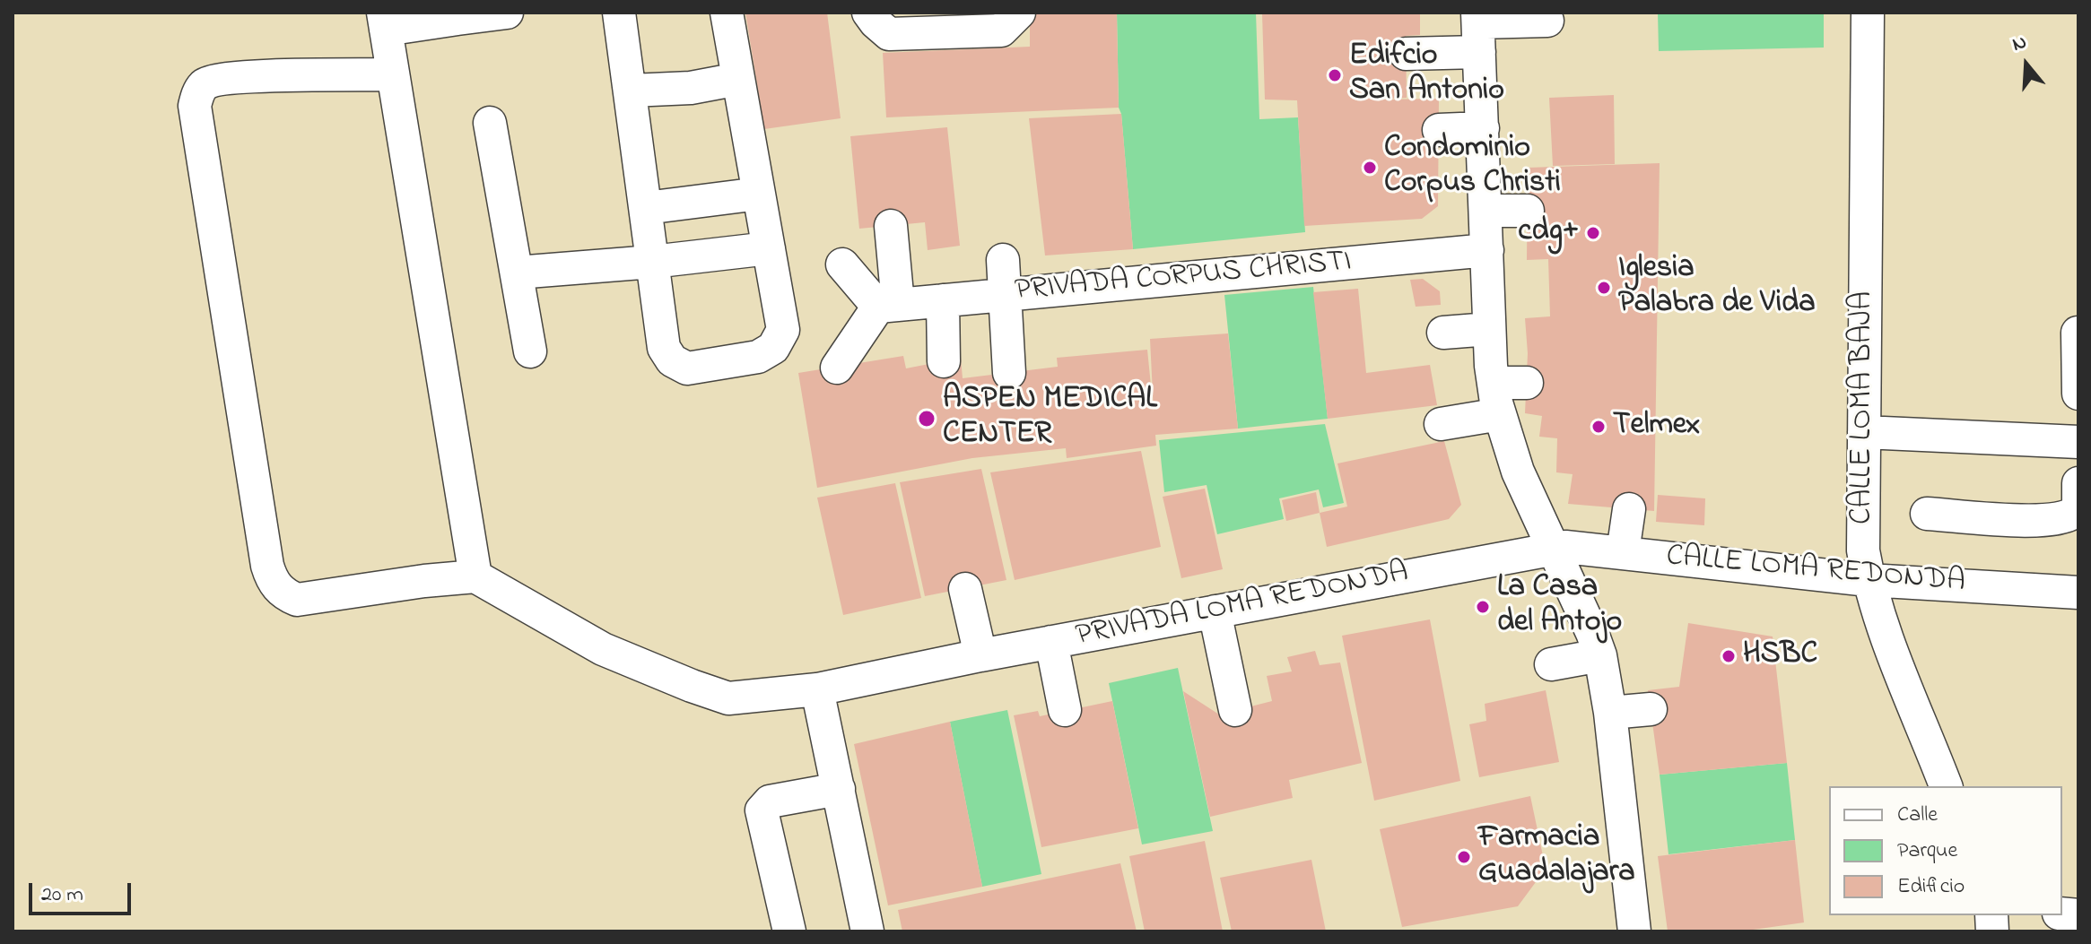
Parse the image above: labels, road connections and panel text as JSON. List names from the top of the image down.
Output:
{
  "streets": {
    "street": [
      "PRIVADA CORPUS CHRISTI",
      "CALLE LOMA BAJA",
      "CALLE LOMA REDONDA",
      "PRIVADA LOMA REDONDA"
    ]
  },
  "crossings": [
    ["CALLE LOMA BAJA", "CALLE LOMA REDONDA"],
    ["CALLE LOMA REDONDA", "PRIVADA LOMA REDONDA"]
  ],
  "places": [
    "Edifcio San Antonio",
    "Condominio Corpus Christi",
    "cdg+",
    "Iglesia Palabra de Vida",
    "ASPEN MEDICAL CENTER",
    "Telmex",
    "La Casa del Antojo",
    "HSBC",
    "Farmacia Guadalajara"
  ],
  "legend": ["Calle", "Parque", "Edificio"],
  "scale_bar": "20 m",
  "north": "top"
}
